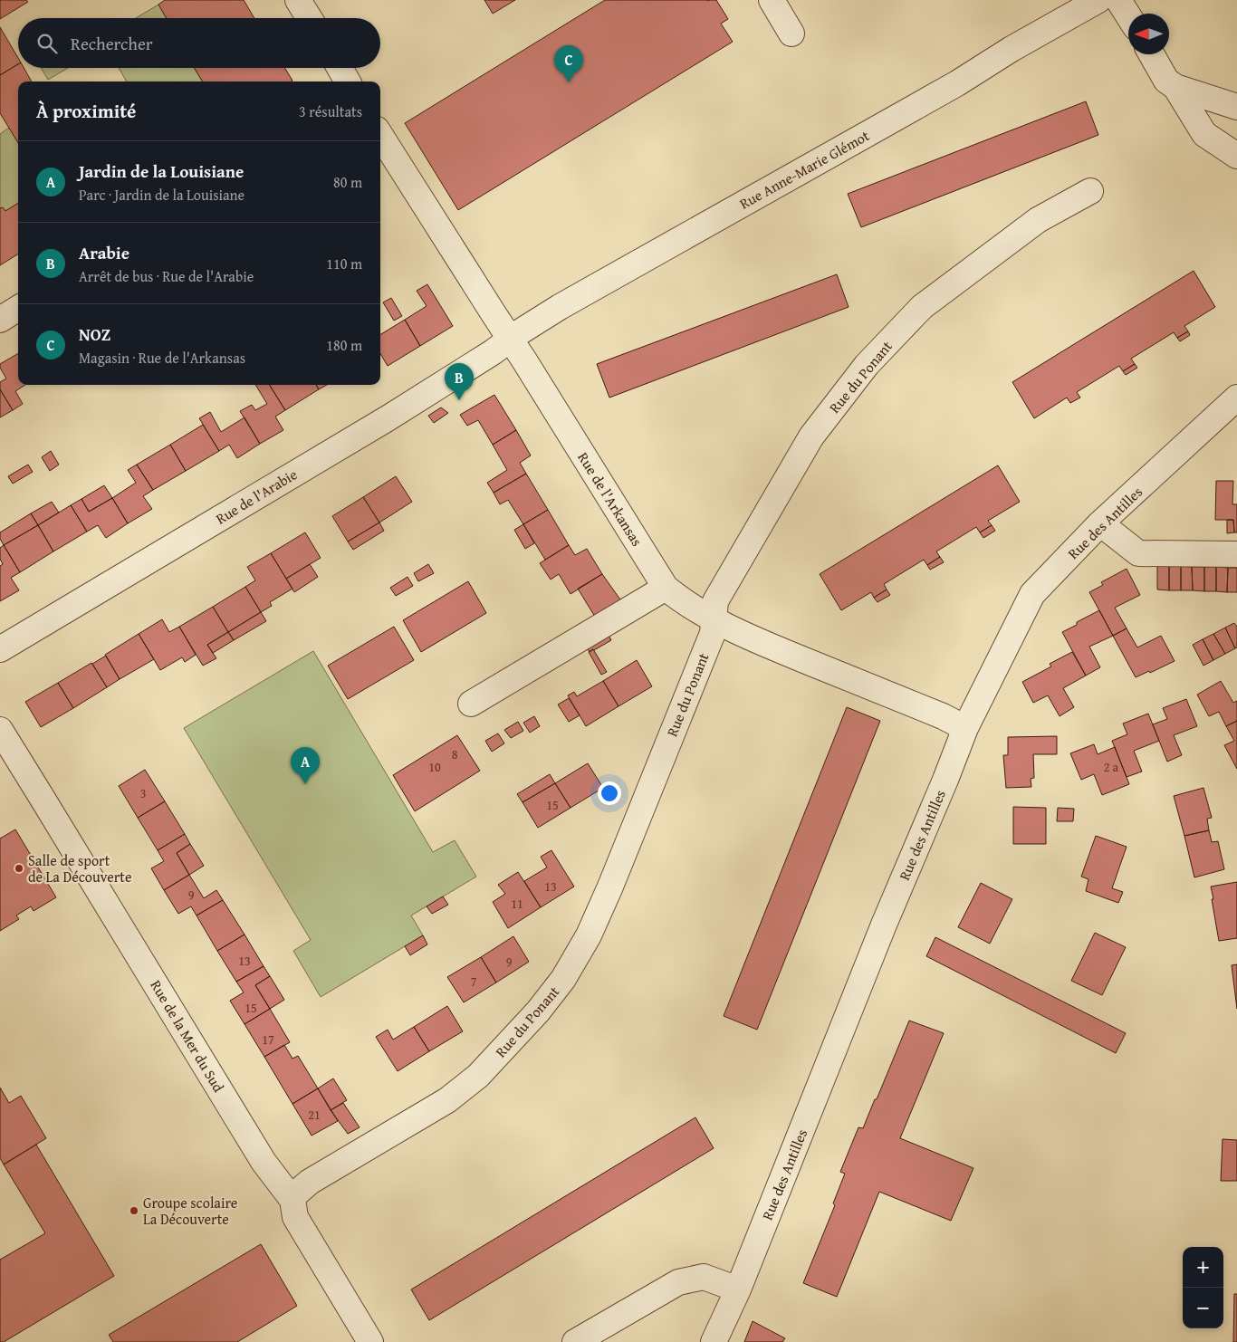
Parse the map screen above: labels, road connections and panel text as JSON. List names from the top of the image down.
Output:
{
  "streets": {
    "street": [
      "Rue Anne-Marie Glémot",
      "Rue du Ponant",
      "Rue de l'Arabie",
      "Rue de l'Arkansas",
      "Rue des Antilles",
      "Rue de la Mer du Sud"
    ]
  },
  "crossings": [
    ["Rue Anne-Marie Glémot", "Rue de l'Arabie"],
    ["Rue Anne-Marie Glémot", "Rue de l'Arkansas"],
    ["Rue du Ponant", "Rue de l'Arkansas"],
    ["Rue du Ponant", "Rue de la Mer du Sud"],
    ["Rue de l'Arabie", "Rue de l'Arkansas"],
    ["Rue de l'Arkansas", "Rue des Antilles"]
  ],
  "places": ["Salle de sport de La Découverte", "Groupe scolaire La Découverte"],
  "house_numbers": [
    "8",
    "10",
    "2 a",
    "3",
    "15",
    "13",
    "9",
    "11",
    "13",
    "9",
    "7",
    "15",
    "17",
    "21"
  ],
  "north": "left",
  "page": {
    "search": "Rechercher",
    "pins": ["C", "B", "A"],
    "heading": ["À proximité", "3 résultats"],
    "list": [
      {
        "mark": "A",
        "name": "Jardin de la Louisiane",
        "note": "Parc · Jardin de la Louisiane",
        "value": "80 m"
      },
      {
        "mark": "B",
        "name": "Arabie",
        "note": "Arrêt de bus · Rue de l'Arabie",
        "value": "110 m"
      },
      {
        "mark": "C",
        "name": "NOZ",
        "note": "Magasin · Rue de l'Arkansas",
        "value": "180 m"
      }
    ],
    "map_buttons": ["+", "−"]
  }
}
